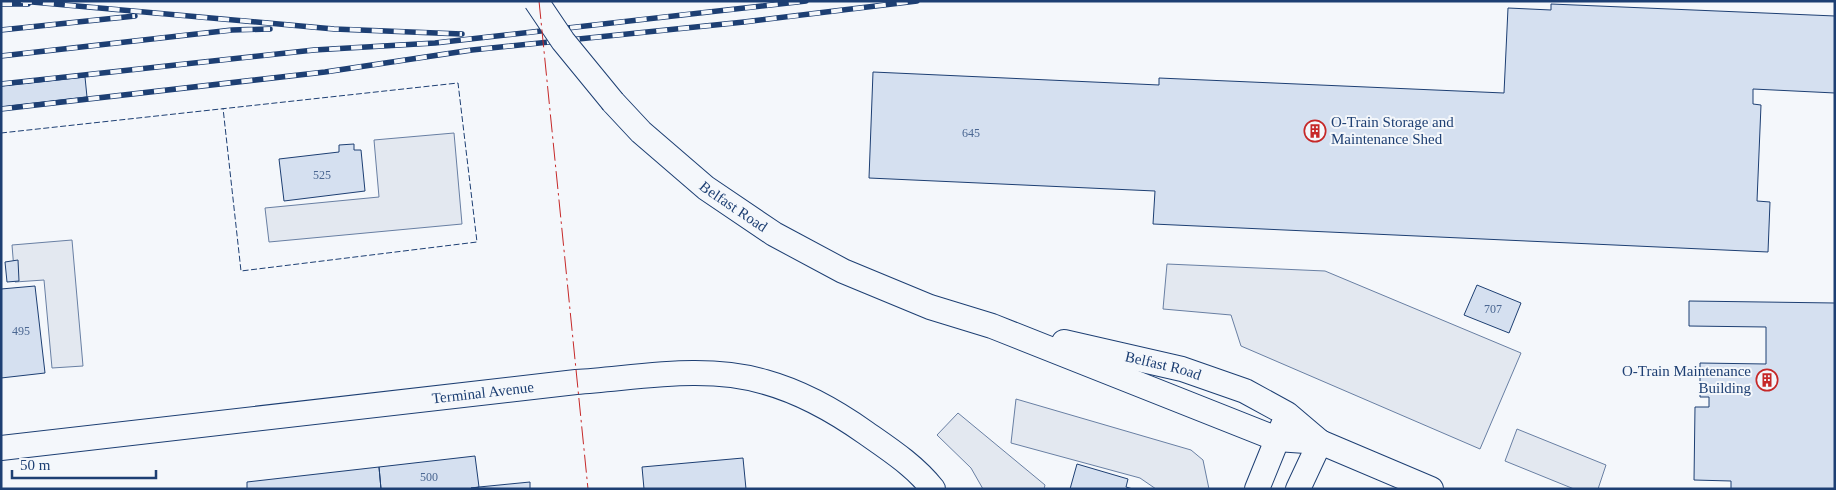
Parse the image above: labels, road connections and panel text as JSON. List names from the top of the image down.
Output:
{
  "streets": {
    "street": ["Belfast Road", "Terminal Avenue"]
  },
  "places": {
    "building": ["O-Train Storage and Maintenance Shed", "O-Train Maintenance Building"]
  },
  "house_numbers": [
    "645",
    "525",
    "707",
    "495",
    "500"
  ],
  "scale_bar": "50 m"
}
